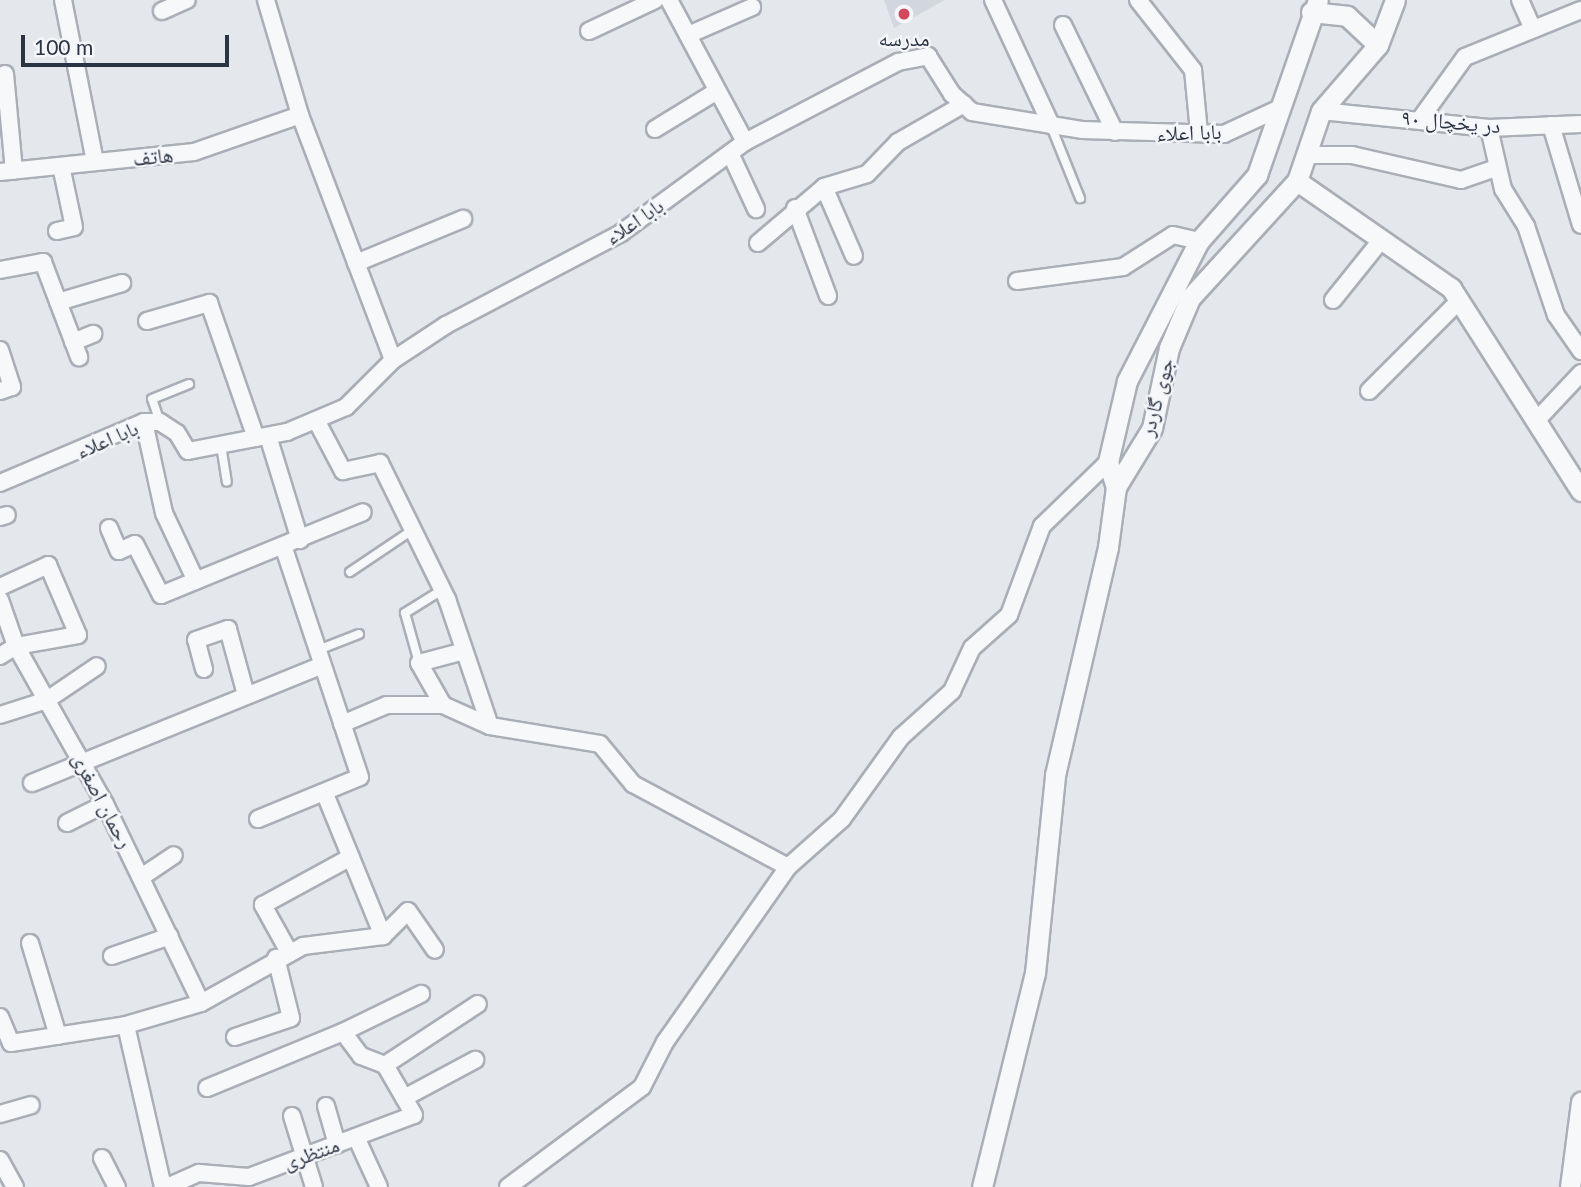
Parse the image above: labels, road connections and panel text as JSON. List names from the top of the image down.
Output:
{
  "streets": {
    "street": [
      "در یخچال ۹۰",
      "بابا اعلاء",
      "هاتف",
      "جوی گاردر",
      "رحمان اصغری",
      "منتظری"
    ]
  },
  "crossings": [
    ["در یخچال ۹۰", "جوی گاردر"],
    ["بابا اعلاء", "جوی گاردر"]
  ],
  "places": ["مدرسه"],
  "scale_bar": "100 m"
}
